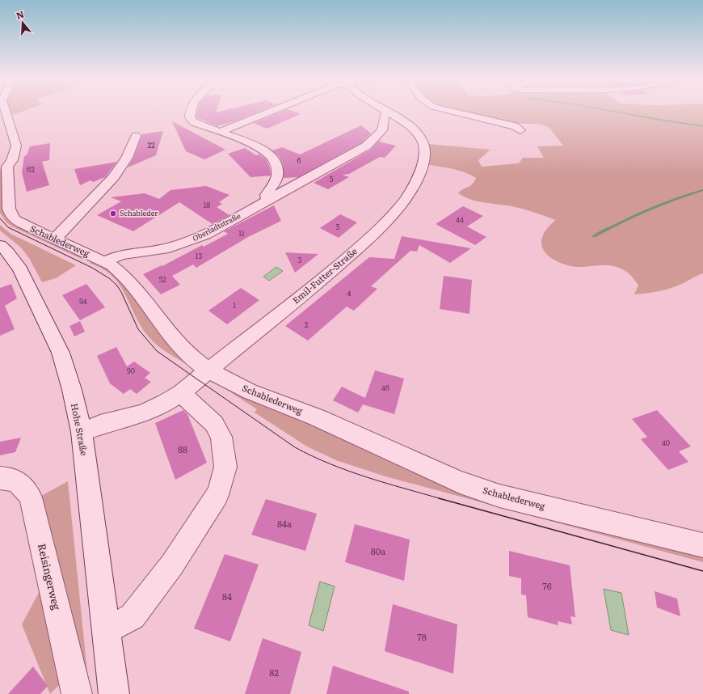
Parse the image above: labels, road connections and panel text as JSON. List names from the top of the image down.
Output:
{
  "streets": {
    "street": [
      "Oberladtstraße",
      "Schablederweg",
      "Emil-Futter-Straße",
      "Hohe Straße",
      "Reisingerweg"
    ]
  },
  "crossings": [
    ["Oberladtstraße", "Schablederweg"],
    ["Oberladtstraße", "Emil-Futter-Straße"],
    ["Schablederweg", "Emil-Futter-Straße"],
    ["Emil-Futter-Straße", "Hohe Straße"]
  ],
  "places": ["Schableder"],
  "house_numbers": [
    "22",
    "6",
    "62",
    "5",
    "18",
    "44",
    "5",
    "11",
    "13",
    "3",
    "52",
    "4",
    "94",
    "1",
    "2",
    "90",
    "46",
    "40",
    "88",
    "84a",
    "80a",
    "76",
    "84",
    "78",
    "82"
  ],
  "north": "top"
}
